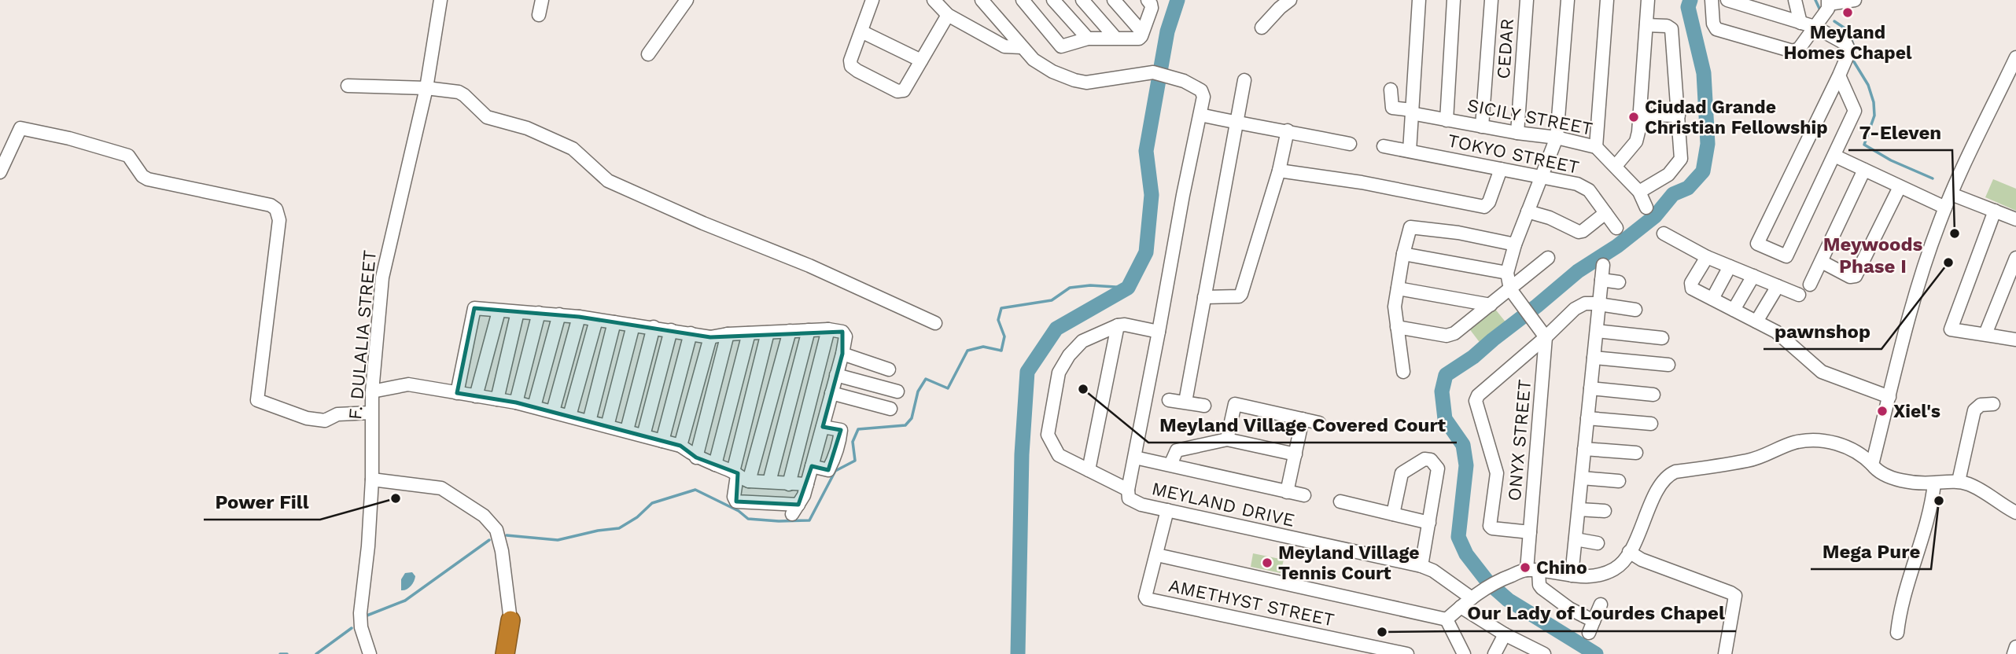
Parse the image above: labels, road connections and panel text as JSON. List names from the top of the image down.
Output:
{
  "streets": {
    "street": [
      "CEDAR",
      "SICILY STREET",
      "TOKYO STREET",
      "F. DULALIA STREET",
      "ONYX STREET",
      "MEYLAND DRIVE",
      "AMETHYST STREET"
    ]
  },
  "crossings": [
    ["CEDAR", "SICILY STREET"],
    ["MEYLAND DRIVE", "AMETHYST STREET"]
  ],
  "districts": ["Meywoods Phase I"],
  "places": [
    "Meyland Homes Chapel",
    "Ciudad Grande Christian Fellowship",
    "7-Eleven",
    "pawnshop",
    "Meyland Village Covered Court",
    "Xiel's",
    "Power Fill",
    "Mega Pure",
    "Meyland Village Tennis Court",
    "Chino",
    "Our Lady of Lourdes Chapel"
  ]
}
